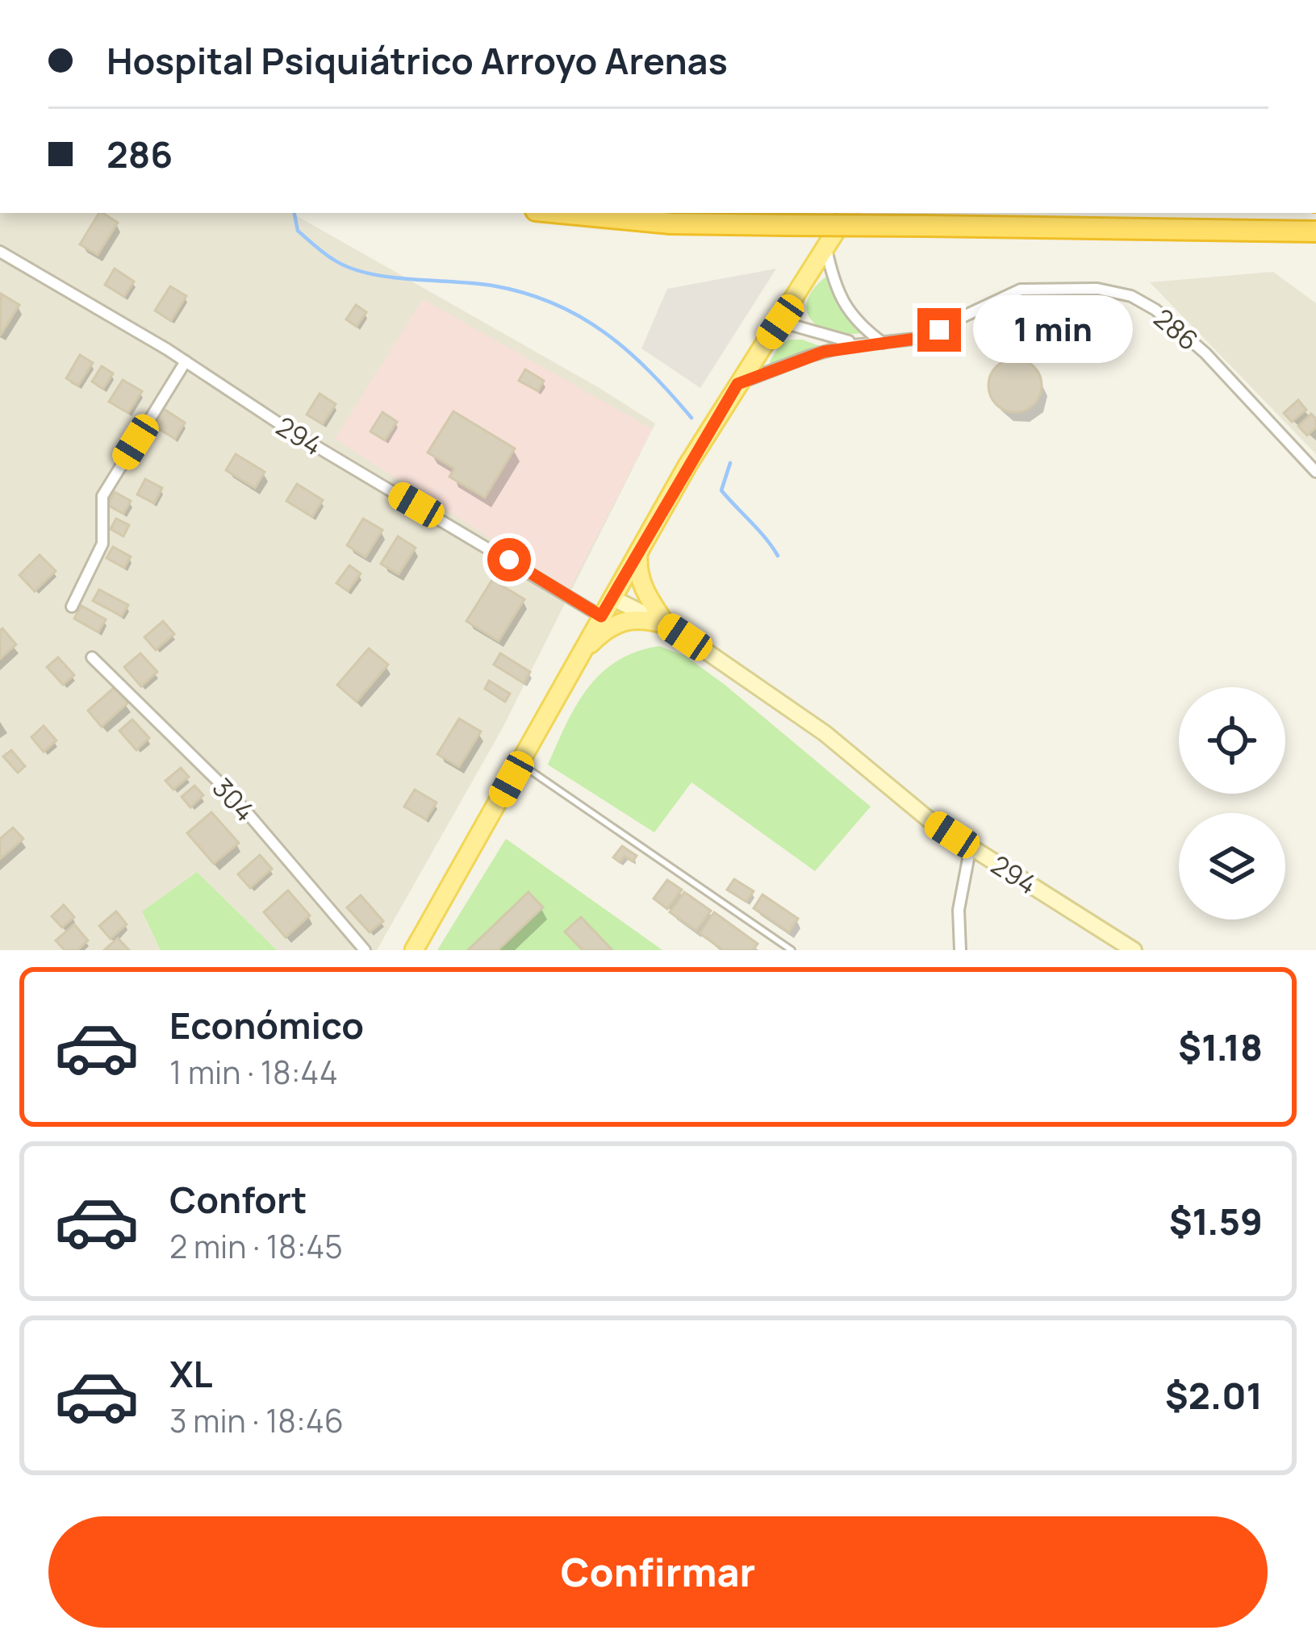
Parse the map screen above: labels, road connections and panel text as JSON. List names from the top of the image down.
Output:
{
  "streets": {
    "main road": ["294"],
    "street": ["286", "304"]
  },
  "page": {
    "banner": ["Hospital Psiquiátrico Arroyo Arenas", "286"],
    "bubble": "1 min",
    "list": [
      {
        "name": "Económico",
        "note": "1 min · 18:44",
        "value": "$1.18"
      },
      {
        "name": "Confort",
        "note": "2 min · 18:45",
        "value": "$1.59"
      },
      {
        "name": "XL",
        "note": "3 min · 18:46",
        "value": "$2.01"
      }
    ],
    "buttons": "Confirmar"
  }
}
